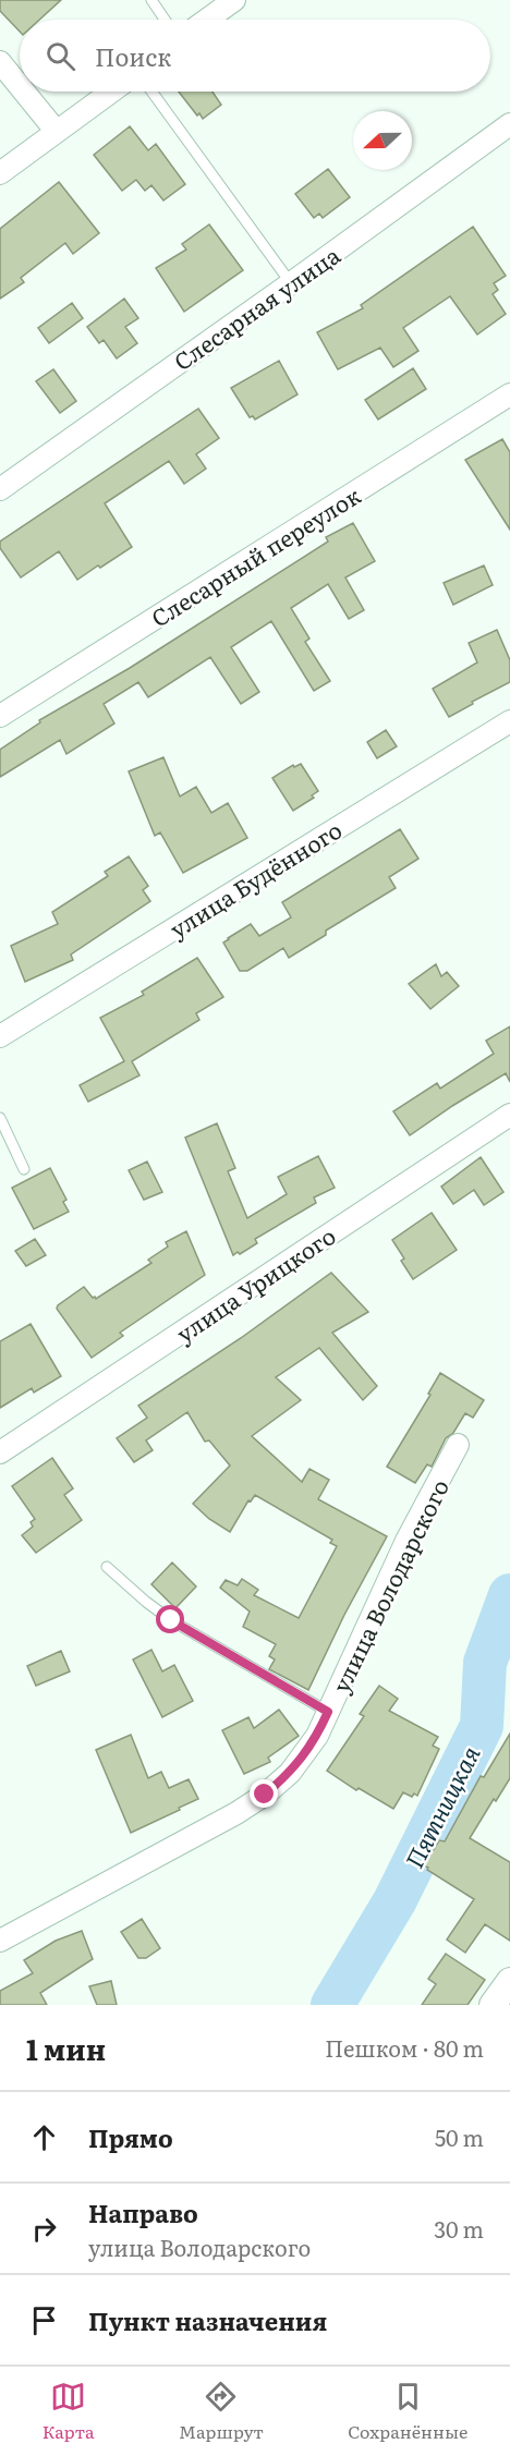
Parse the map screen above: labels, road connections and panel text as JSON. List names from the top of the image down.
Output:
{
  "streets": {
    "street": [
      "Слесарная улица",
      "Слесарный переулок",
      "улица Будённого",
      "улица Урицкого",
      "улица Володарского"
    ]
  },
  "water": ["Пятницкая"],
  "north": "left",
  "page": {
    "search": "Поиск",
    "heading": ["1 мин", "Пешком · 80 m"],
    "list": [
      ["Прямо", "50 m"],
      ["Направо", "улица Володарского", "30 m"],
      "Пункт назначения"
    ],
    "nav": ["Карта", "Маршрут", "Сохранённые"]
  }
}
